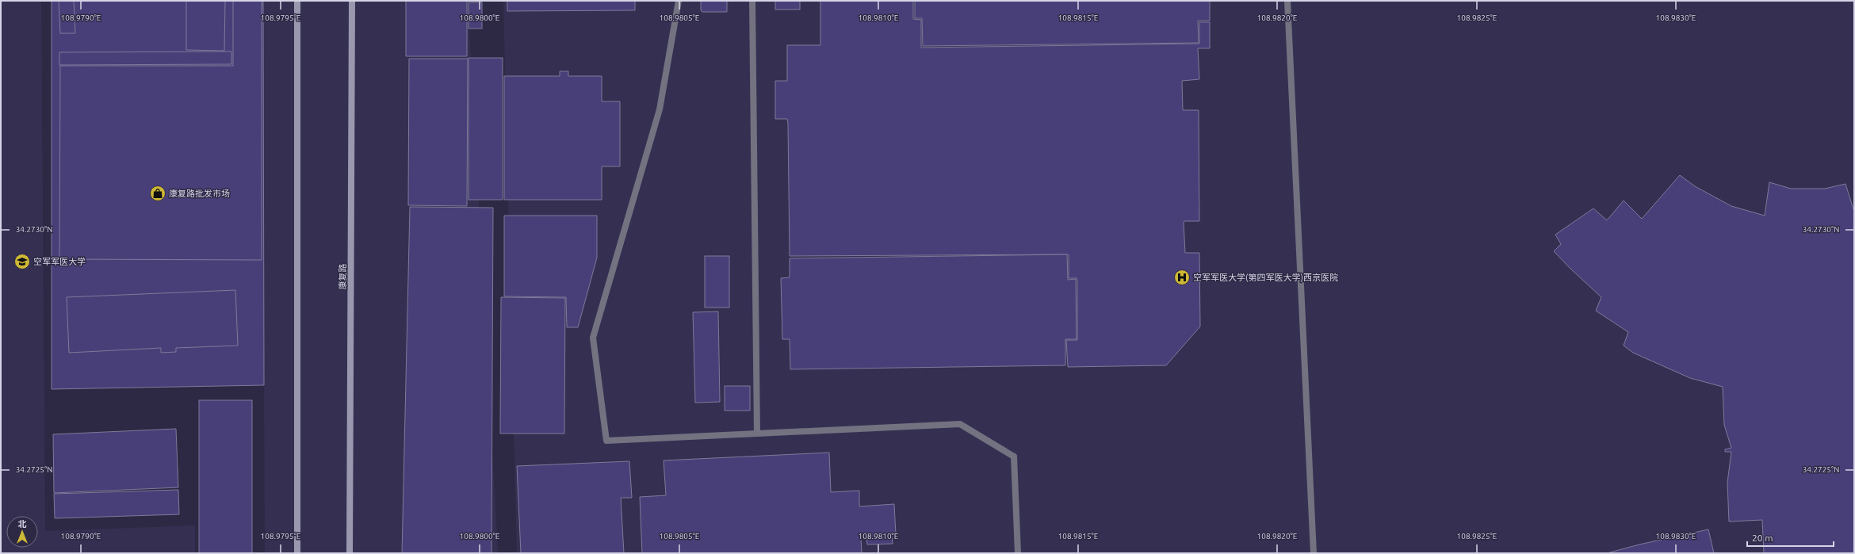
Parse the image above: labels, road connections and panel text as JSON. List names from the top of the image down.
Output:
{
  "streets": {
    "main road": ["康复路"]
  },
  "places": {
    "shop": ["康复路批发市场"],
    "school or university": ["空军军医大学"],
    "hospital": ["空军军医大学(第四军医大学)西京医院"]
  },
  "scale_bar": "20 m",
  "north": "top",
  "coordinates": [
    "108.9790°E",
    "108.9795°E",
    "108.9800°E",
    "108.9805°E",
    "108.9810°E",
    "108.9815°E",
    "108.9820°E",
    "108.9825°E",
    "108.9830°E",
    "34.2730°N",
    "34.2725°N"
  ]
}
